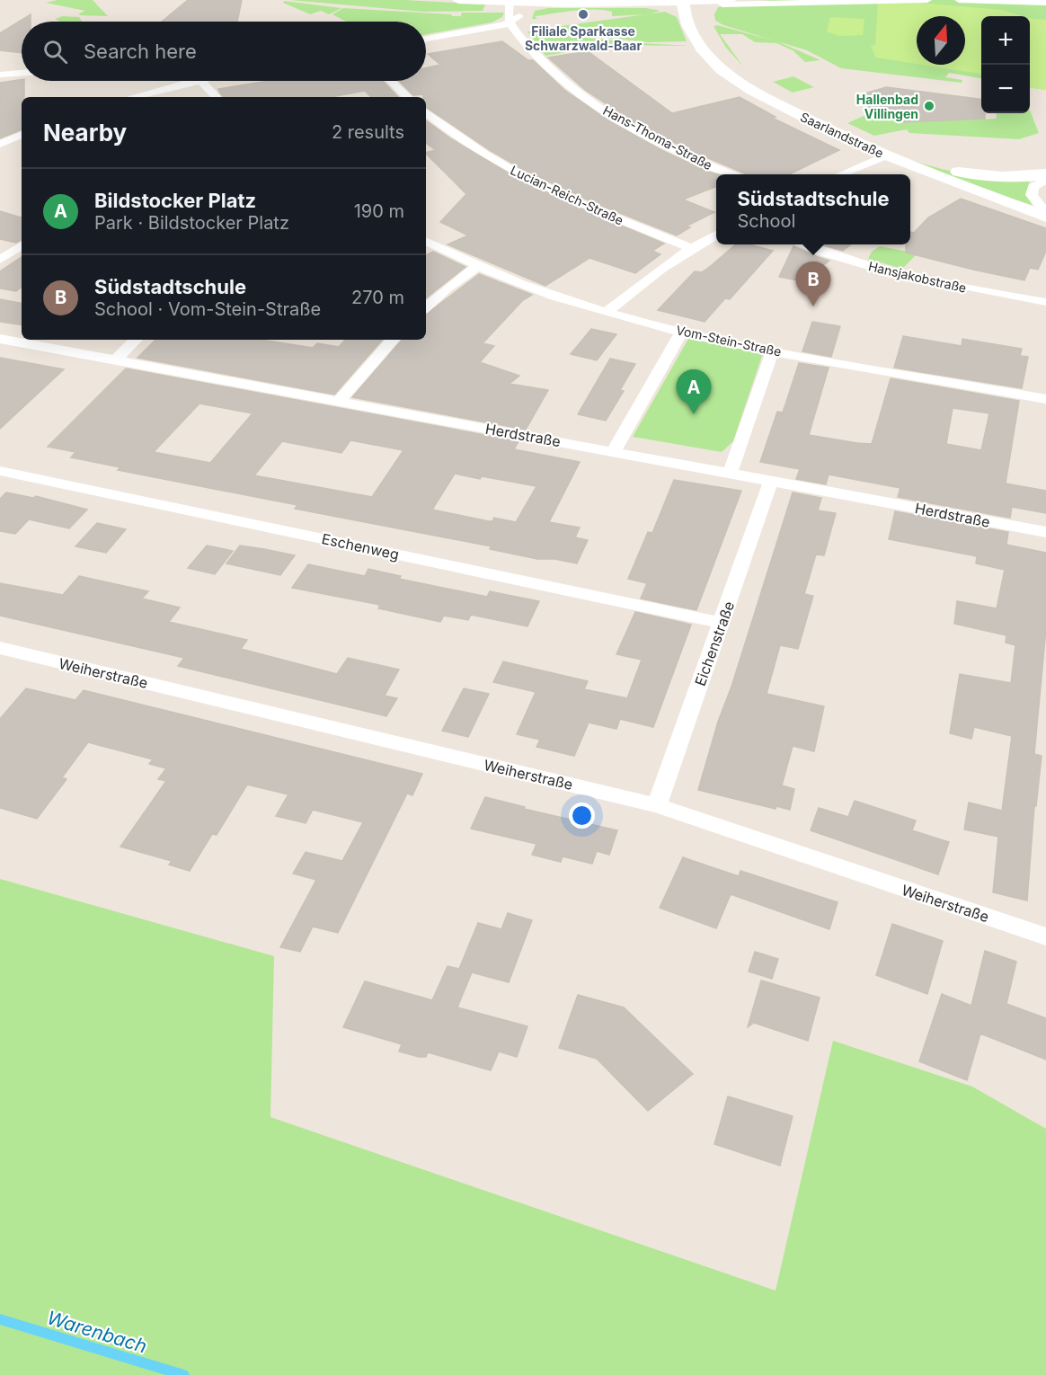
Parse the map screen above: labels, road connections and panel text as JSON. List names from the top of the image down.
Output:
{
  "streets": {
    "street": [
      "Saarlandstraße",
      "Hans-Thoma-Straße",
      "Lucian-Reich-Straße",
      "Hansjakobstraße",
      "Vom-Stein-Straße",
      "Herdstraße",
      "Eschenweg",
      "Eichenstraße",
      "Weiherstraße"
    ]
  },
  "crossings": [
    ["Herdstraße", "Eichenstraße"],
    ["Eschenweg", "Eichenstraße"],
    ["Eichenstraße", "Weiherstraße"]
  ],
  "water": ["Warenbach"],
  "places": ["Filiale Sparkasse Schwarzwald-Baar", "Hallenbad Villingen"],
  "north": "top",
  "page": {
    "map_buttons": ["+", "−"],
    "search": "Search here",
    "heading": ["Nearby", "2 results"],
    "list": [
      {
        "mark": "A",
        "name": "Bildstocker Platz",
        "note": "Park · Bildstocker Platz",
        "value": "190 m"
      },
      {
        "mark": "B",
        "name": "Südstadtschule",
        "note": "School · Vom-Stein-Straße",
        "value": "270 m"
      }
    ],
    "popup": ["Südstadtschule", "School"],
    "pins": ["B", "A"]
  }
}
